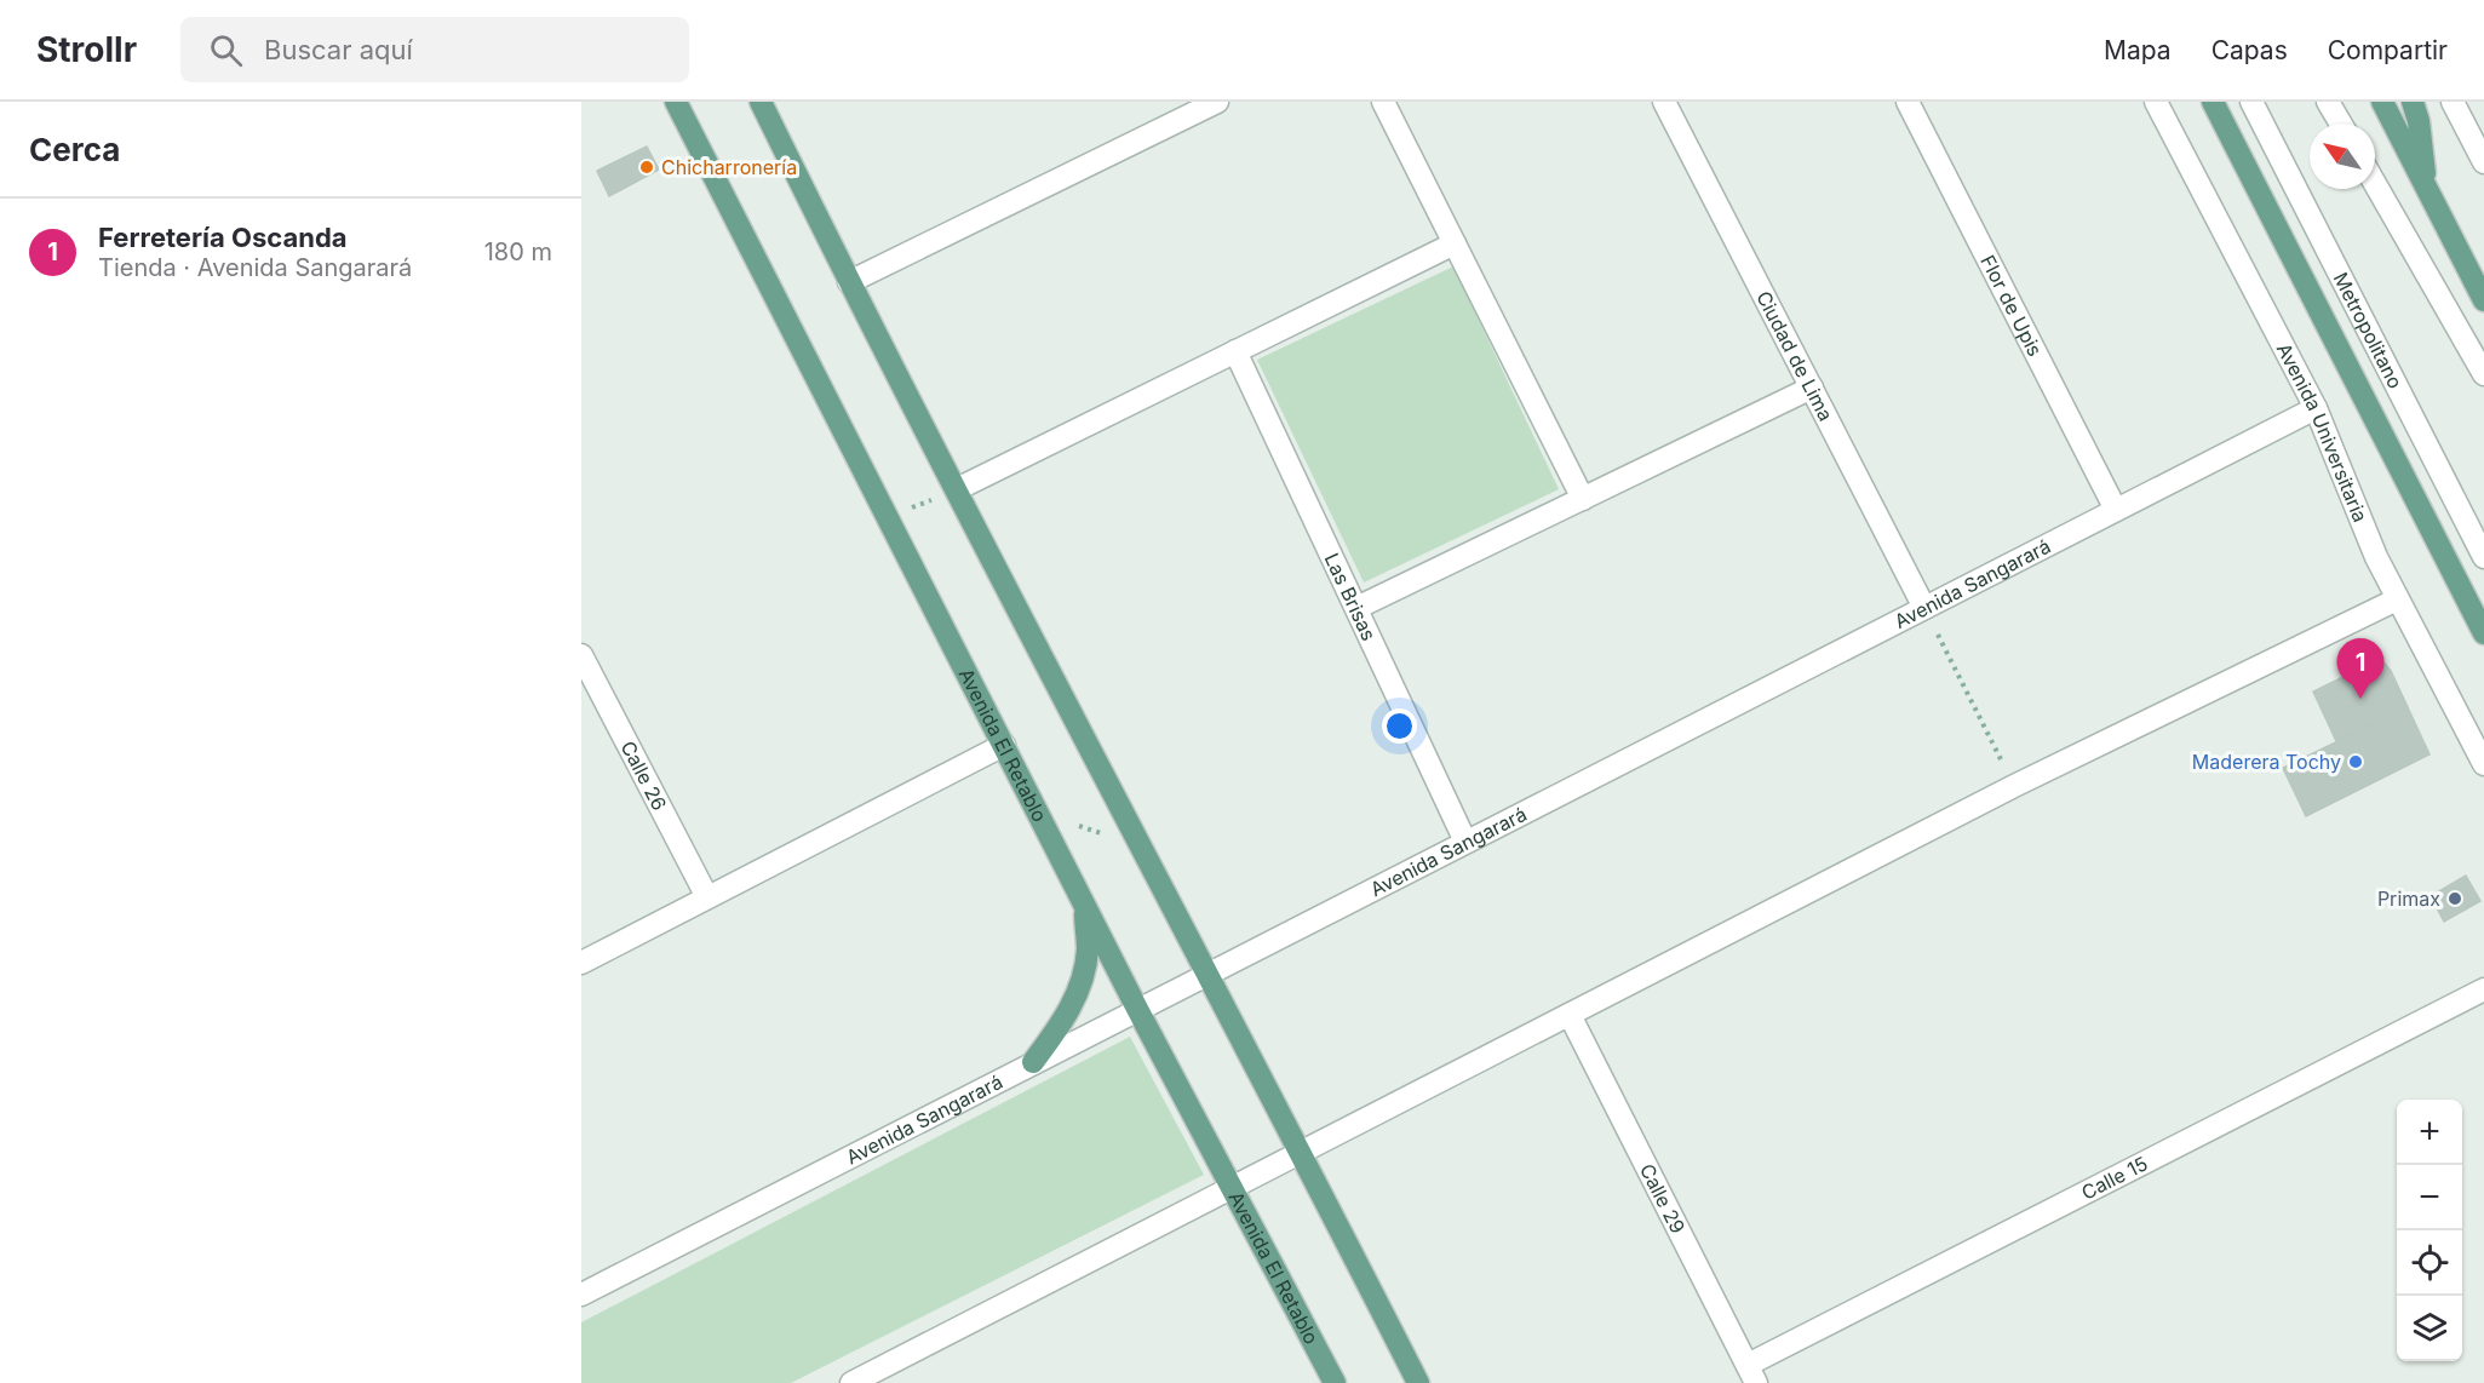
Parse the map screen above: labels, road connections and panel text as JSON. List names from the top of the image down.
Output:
{
  "streets": {
    "main road": ["Avenida El Retablo"],
    "street": [
      "Flor de Upis",
      "Metropolitano",
      "Ciudad de Lima",
      "Avenida Universitaria",
      "Avenida Sangarará",
      "Las Brisas",
      "Calle 26",
      "Calle 15",
      "Calle 29"
    ]
  },
  "crossings": [
    ["Flor de Upis", "Avenida Sangarará"],
    ["Ciudad de Lima", "Avenida Sangarará"],
    ["Avenida Universitaria", "Avenida Sangarará"],
    ["Avenida Sangarará", "Las Brisas"],
    ["Avenida Sangarará", "Avenida El Retablo"],
    ["Calle 15", "Calle 29"]
  ],
  "places": ["Chicharronería", "Maderera Tochy", "Primax"],
  "north": "top left",
  "page": {
    "header": "Strollr",
    "search": "Buscar aquí",
    "nav": ["Mapa", "Capas", "Compartir"],
    "heading": "Cerca",
    "list": [
      {
        "mark": "1",
        "name": "Ferretería Oscanda",
        "note": "Tienda · Avenida Sangarará",
        "value": "180 m"
      }
    ],
    "pins": "1",
    "map_buttons": ["+", "−"]
  }
}
